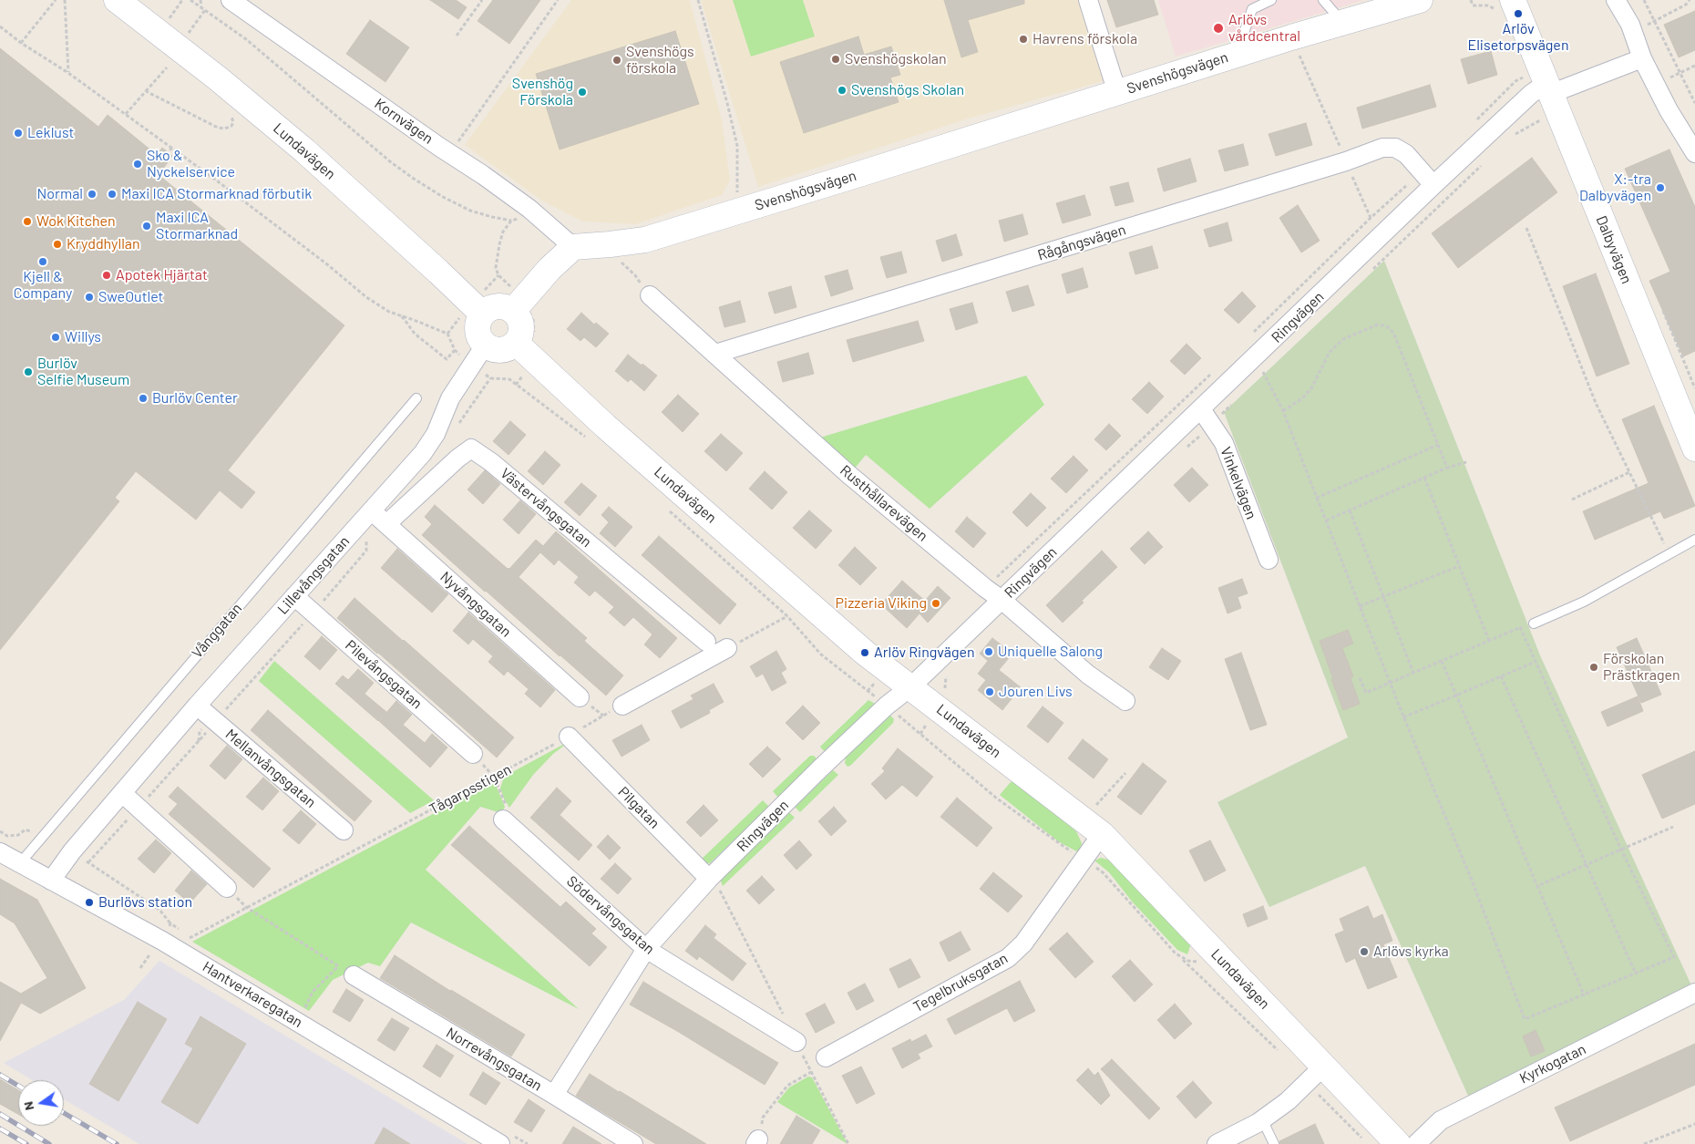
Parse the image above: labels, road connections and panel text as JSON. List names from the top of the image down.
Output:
{
  "streets": {
    "main road": ["Svenshögsvägen", "Lundavägen", "Dalbyvägen"],
    "street": [
      "Kornvägen",
      "Rågångsvägen",
      "Ringvägen",
      "Vinkelvägen",
      "Rusthållarevägen",
      "Västervångsgatan",
      "Lillevångsgatan",
      "Nyvångsgatan",
      "Pilevångsgatan",
      "Mellanvångsgatan",
      "Pilgatan",
      "Södervångsgatan",
      "Tegelbruksgatan",
      "Hantverkaregatan",
      "Norrevångsgatan",
      "Kyrkogatan"
    ],
    "lane": ["Vånggatan"],
    "path": ["Tågarpsstigen"]
  },
  "crossings": [
    ["Svenshögsvägen", "Kornvägen"],
    ["Lundavägen", "Ringvägen"],
    ["Lundavägen", "Lillevångsgatan"],
    ["Lundavägen", "Tegelbruksgatan"],
    ["Rågångsvägen", "Ringvägen"],
    ["Rågångsvägen", "Rusthållarevägen"],
    ["Dalbyvägen", "Ringvägen"],
    ["Ringvägen", "Vinkelvägen"],
    ["Ringvägen", "Rusthållarevägen"],
    ["Ringvägen", "Pilgatan"],
    ["Ringvägen", "Södervångsgatan"],
    ["Ringvägen", "Norrevångsgatan"],
    ["Västervångsgatan", "Nyvångsgatan"],
    ["Lillevångsgatan", "Nyvångsgatan"],
    ["Lillevångsgatan", "Pilevångsgatan"],
    ["Lillevångsgatan", "Mellanvångsgatan"],
    ["Lillevångsgatan", "Hantverkaregatan"],
    ["Vånggatan", "Hantverkaregatan"],
    ["Tågarpsstigen", "Pilgatan"]
  ],
  "places": [
    "Arlöv Elisetorpsvägen",
    "Arlövs vårdcentral",
    "Havrens förskola",
    "Svenshögskolan",
    "Svenshögs förskola",
    "Svenshögs Skolan",
    "Svenshög Förskola",
    "Leklust",
    "Sko & Nyckelservice",
    "X:-tra Dalbyvägen",
    "Normal",
    "Maxi ICA Stormarknad förbutik",
    "Wok Kitchen",
    "Maxi ICA Stormarknad",
    "Kryddhyllan",
    "Kjell & Company",
    "Apotek Hjärtat",
    "SweOutlet",
    "Willys",
    "Burlöv Selfie Museum",
    "Burlöv Center",
    "Pizzeria Viking",
    "Uniquelle Salong",
    "Arlöv Ringvägen",
    "Förskolan Prästkragen",
    "Jouren Livs",
    "Burlövs station",
    "Arlövs kyrka"
  ],
  "north": "left"
}
